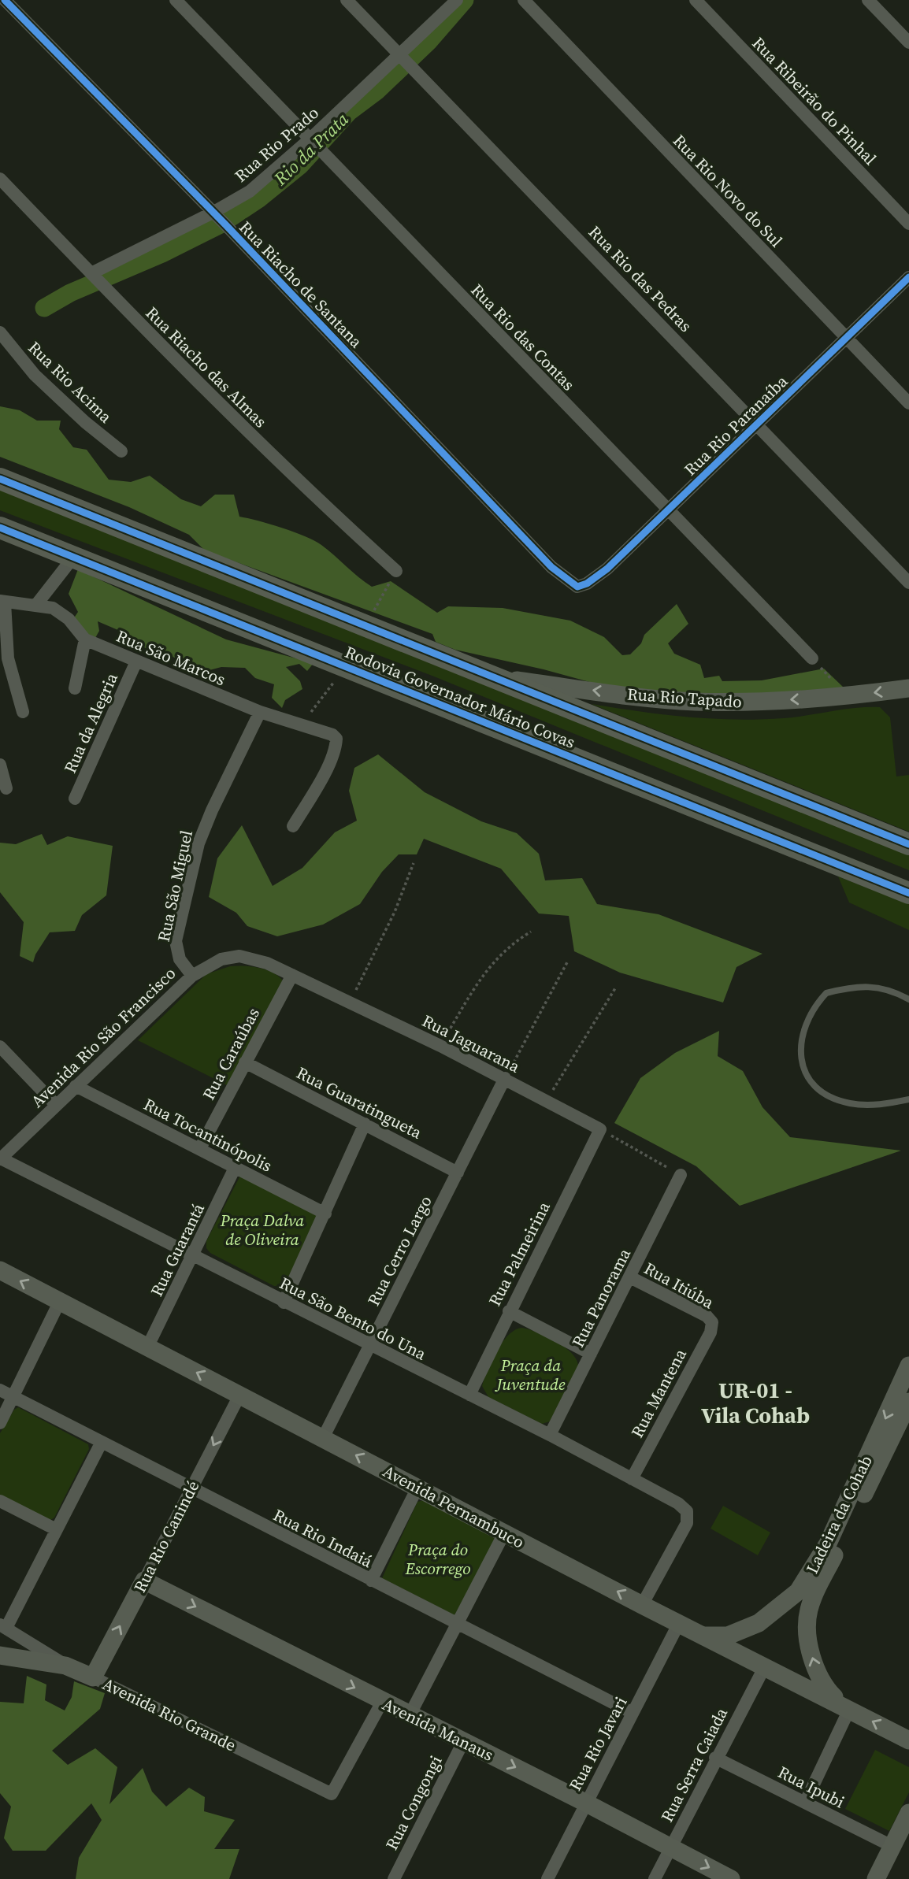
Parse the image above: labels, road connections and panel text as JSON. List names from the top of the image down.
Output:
{
  "streets": {
    "highway": ["Rodovia Governador Mário Covas"],
    "main road": [
      "Rua Rio Tapado",
      "Avenida Pernambuco",
      "Ladeira da Cohab",
      "Rua Rio Canindé",
      "Avenida Rio Grande",
      "Avenida Manaus"
    ],
    "street": [
      "Rua Ribeirão do Pinhal",
      "Rua Rio Prado",
      "Rua Rio Novo do Sul",
      "Rua Rio das Pedras",
      "Rua Riacho de Santana",
      "Rua Rio das Contas",
      "Rua Riacho das Almas",
      "Rua Rio Acima",
      "Rua Rio Paranaíba",
      "Rua São Marcos",
      "Rua da Alegria",
      "Rua São Miguel",
      "Avenida Rio São Francisco",
      "Rua Jaguarana",
      "Rua Caraúbas",
      "Rua Guaratingueta",
      "Rua Tocantinópolis",
      "Rua Guarantá",
      "Rua Cerro Largo",
      "Rua Palmeirina",
      "Rua Itiúba",
      "Rua Panorama",
      "Rua São Bento do Una",
      "Rua Mantena",
      "Rua Rio Indaiá",
      "Rua Rio Javari",
      "Rua Serra Caiada",
      "Rua Ipubi",
      "Rua Congongi"
    ]
  },
  "crossings": [
    ["Rua Rio Prado", "Rua Rio das Pedras"],
    ["Rua Rio Prado", "Rua Riacho de Santana"],
    ["Rua Rio Prado", "Rua Rio das Contas"],
    ["Rua Rio Prado", "Rua Riacho das Almas"],
    ["Rua Rio Novo do Sul", "Rua Rio Paranaíba"],
    ["Rua Rio das Pedras", "Rua Rio Paranaíba"],
    ["Rua Riacho de Santana", "Rua Rio Paranaíba"],
    ["Rua Rio das Contas", "Rua Rio Paranaíba"],
    ["Rua São Marcos", "Rua da Alegria"],
    ["Rua São Marcos", "Rua São Miguel"],
    ["Rodovia Governador Mário Covas", "Rua Rio Tapado"],
    ["Rua São Miguel", "Avenida Rio São Francisco"],
    ["Avenida Rio São Francisco", "Rua Jaguarana"],
    ["Avenida Rio São Francisco", "Rua Tocantinópolis"],
    ["Avenida Rio São Francisco", "Rua São Bento do Una"],
    ["Rua Jaguarana", "Rua Caraúbas"],
    ["Rua Jaguarana", "Rua Cerro Largo"],
    ["Rua Jaguarana", "Rua Palmeirina"],
    ["Rua Caraúbas", "Rua Guaratingueta"],
    ["Rua Caraúbas", "Rua Tocantinópolis"],
    ["Rua Guaratingueta", "Rua Cerro Largo"],
    ["Rua Tocantinópolis", "Rua Guarantá"],
    ["Rua Guarantá", "Rua São Bento do Una"],
    ["Rua Guarantá", "Avenida Pernambuco"],
    ["Rua Cerro Largo", "Rua São Bento do Una"],
    ["Rua Cerro Largo", "Avenida Pernambuco"],
    ["Rua Palmeirina", "Rua São Bento do Una"],
    ["Rua Itiúba", "Rua Panorama"],
    ["Rua Itiúba", "Rua Mantena"],
    ["Rua Panorama", "Rua São Bento do Una"],
    ["Rua São Bento do Una", "Rua Mantena"],
    ["Rua São Bento do Una", "Avenida Pernambuco"],
    ["Avenida Pernambuco", "Ladeira da Cohab"],
    ["Avenida Pernambuco", "Rua Rio Canindé"],
    ["Avenida Pernambuco", "Rua Rio Javari"],
    ["Avenida Pernambuco", "Rua Serra Caiada"],
    ["Rua Rio Canindé", "Rua Rio Indaiá"],
    ["Rua Rio Canindé", "Avenida Rio Grande"],
    ["Rua Rio Canindé", "Avenida Manaus"],
    ["Rua Rio Indaiá", "Rua Rio Javari"],
    ["Avenida Rio Grande", "Avenida Manaus"],
    ["Avenida Manaus", "Rua Rio Javari"],
    ["Avenida Manaus", "Rua Serra Caiada"],
    ["Avenida Manaus", "Rua Congongi"],
    ["Rua Serra Caiada", "Rua Ipubi"]
  ],
  "one_way": ["Rua Rio Tapado", "Avenida Pernambuco", "Avenida Manaus"],
  "districts": ["UR-01 - Vila Cohab"],
  "water": ["Rio da Prata"],
  "parks": ["Praça Dalva de Oliveira", "Praça da Juventude", "Praça do Escorrego"]
}
